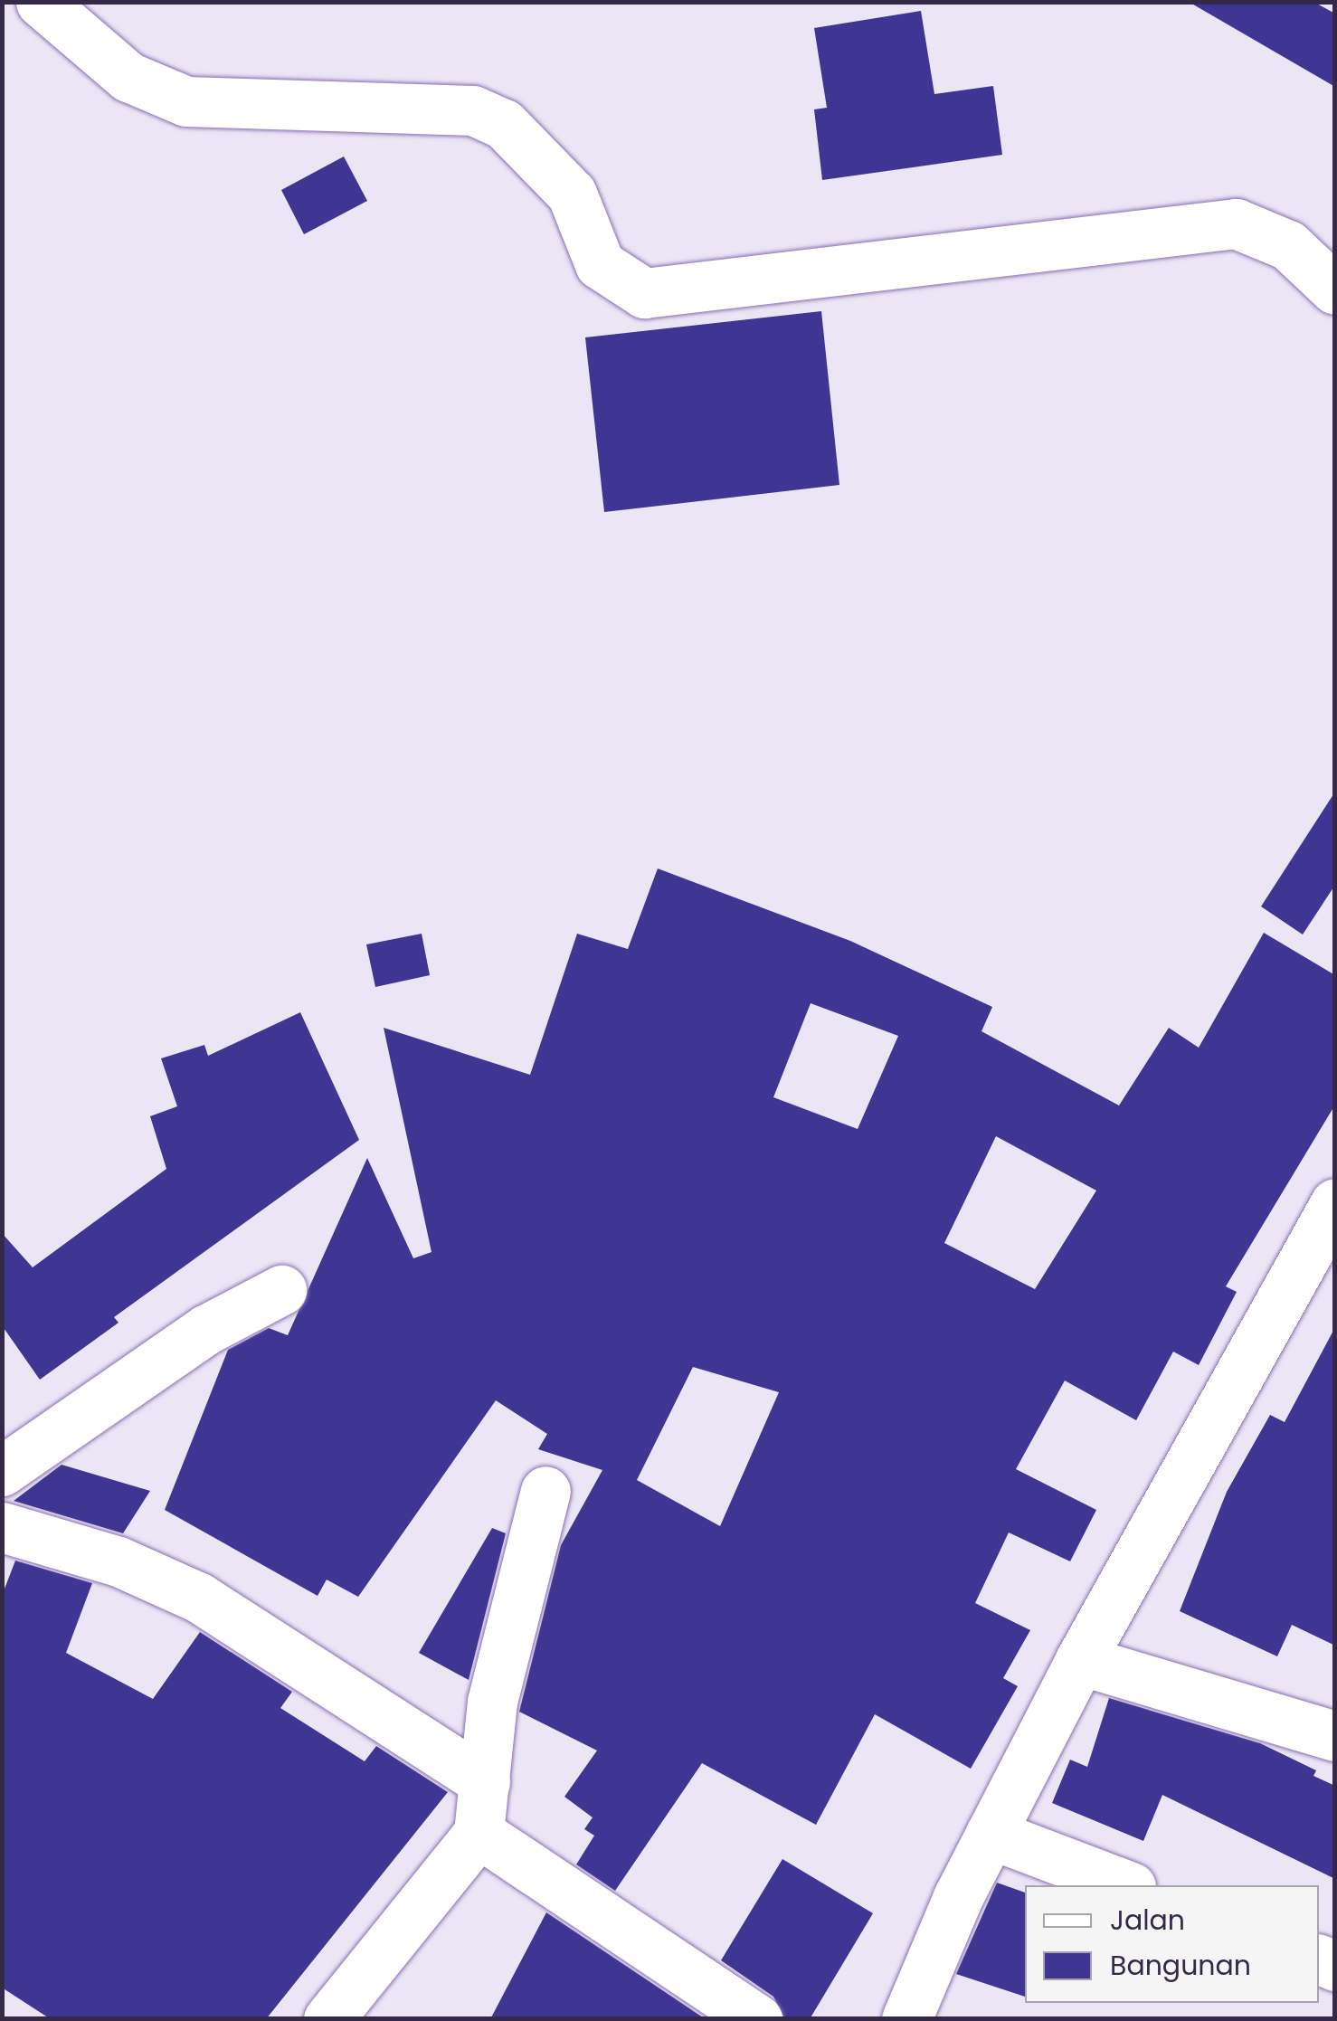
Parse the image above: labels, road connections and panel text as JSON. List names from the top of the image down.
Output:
{
  "legend": ["Jalan", "Bangunan"]
}
